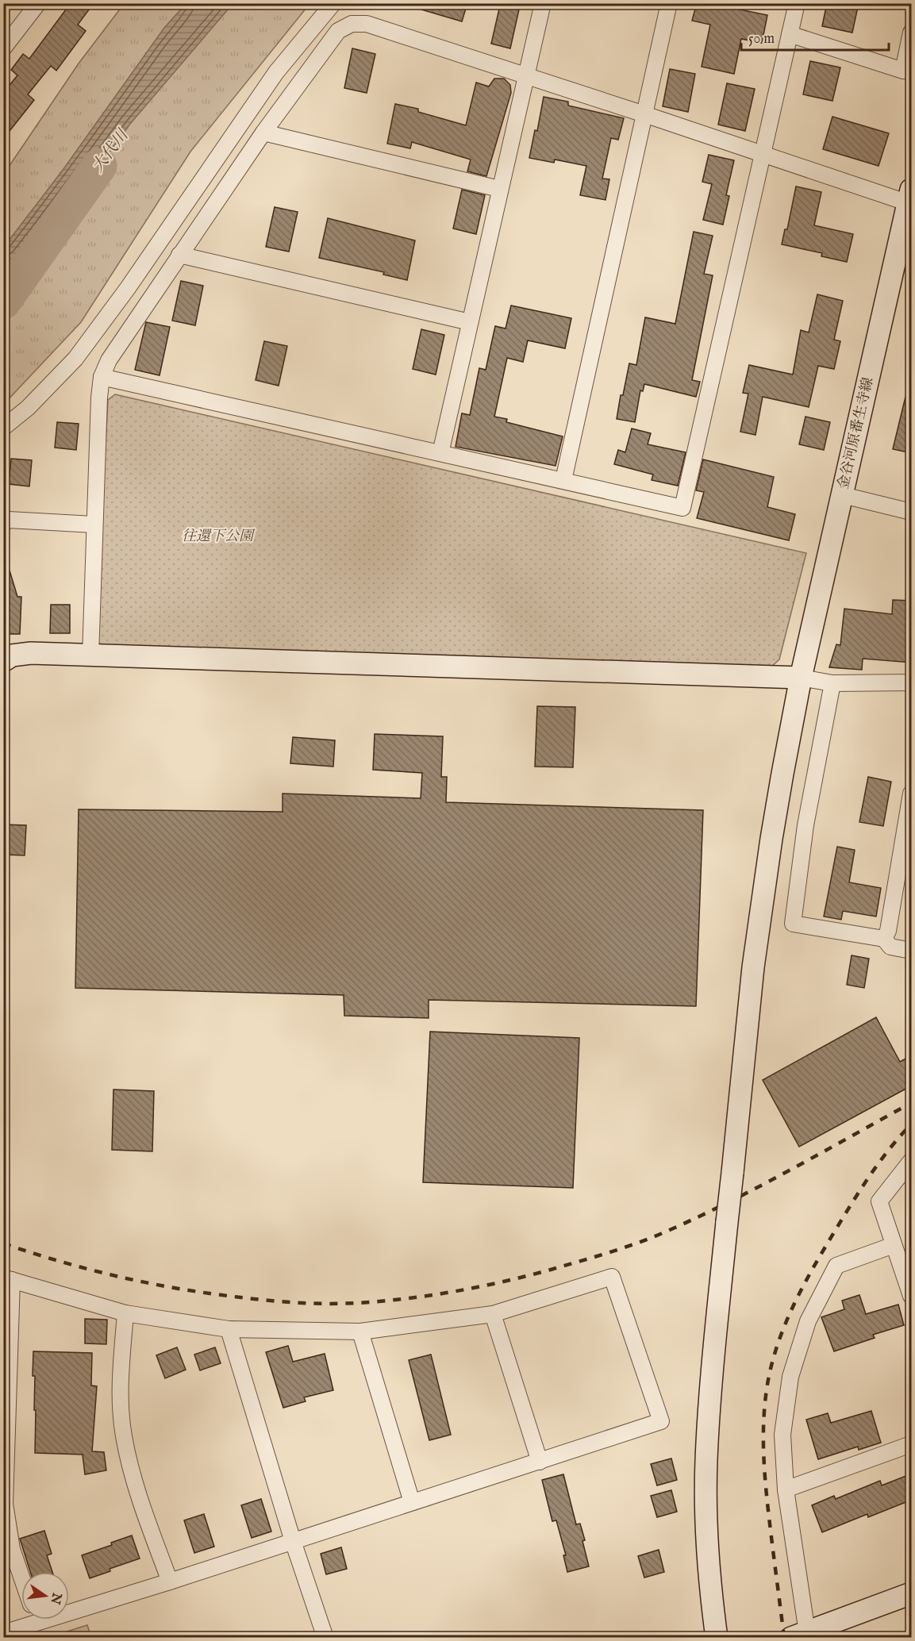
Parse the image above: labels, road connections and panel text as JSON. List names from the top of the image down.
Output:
{
  "streets": {
    "street": ["金谷河原番生寺線"]
  },
  "water": ["大代川"],
  "parks": ["往還下公園"],
  "scale_bar": "50 m",
  "north": "right"
}
